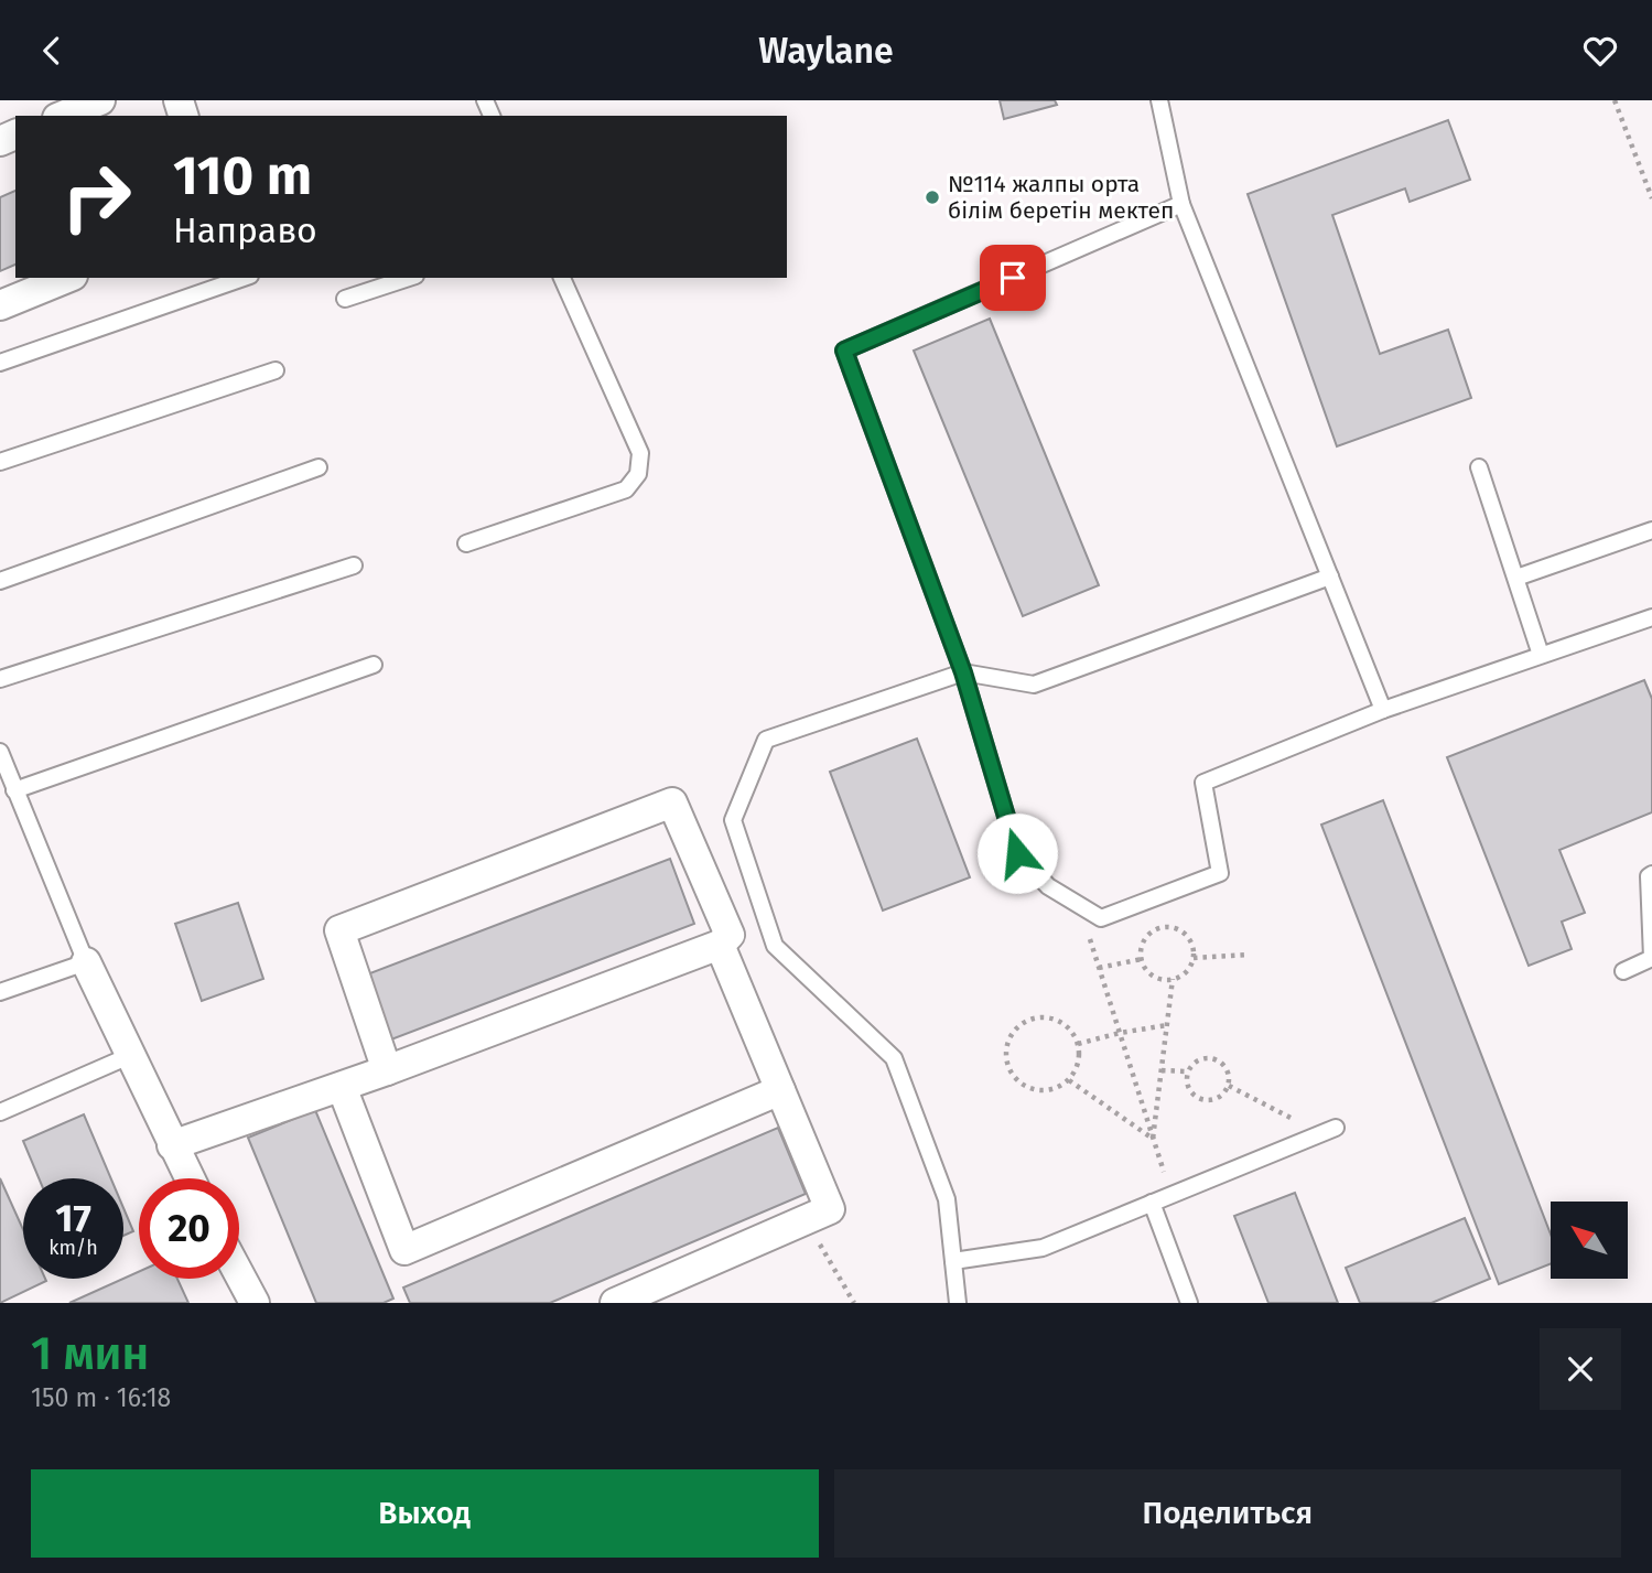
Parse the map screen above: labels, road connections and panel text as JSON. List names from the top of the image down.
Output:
{
  "places": ["№114 жалпы орта білім беретін мектеп"],
  "north": "top left",
  "page": {
    "header": "Waylane",
    "turn": ["110 m", "Направо"],
    "speed": "17 km/h",
    "limit": "20",
    "heading": ["1 мин", "150 m · 16:18"],
    "buttons": ["Выход", "Поделиться"]
  }
}
